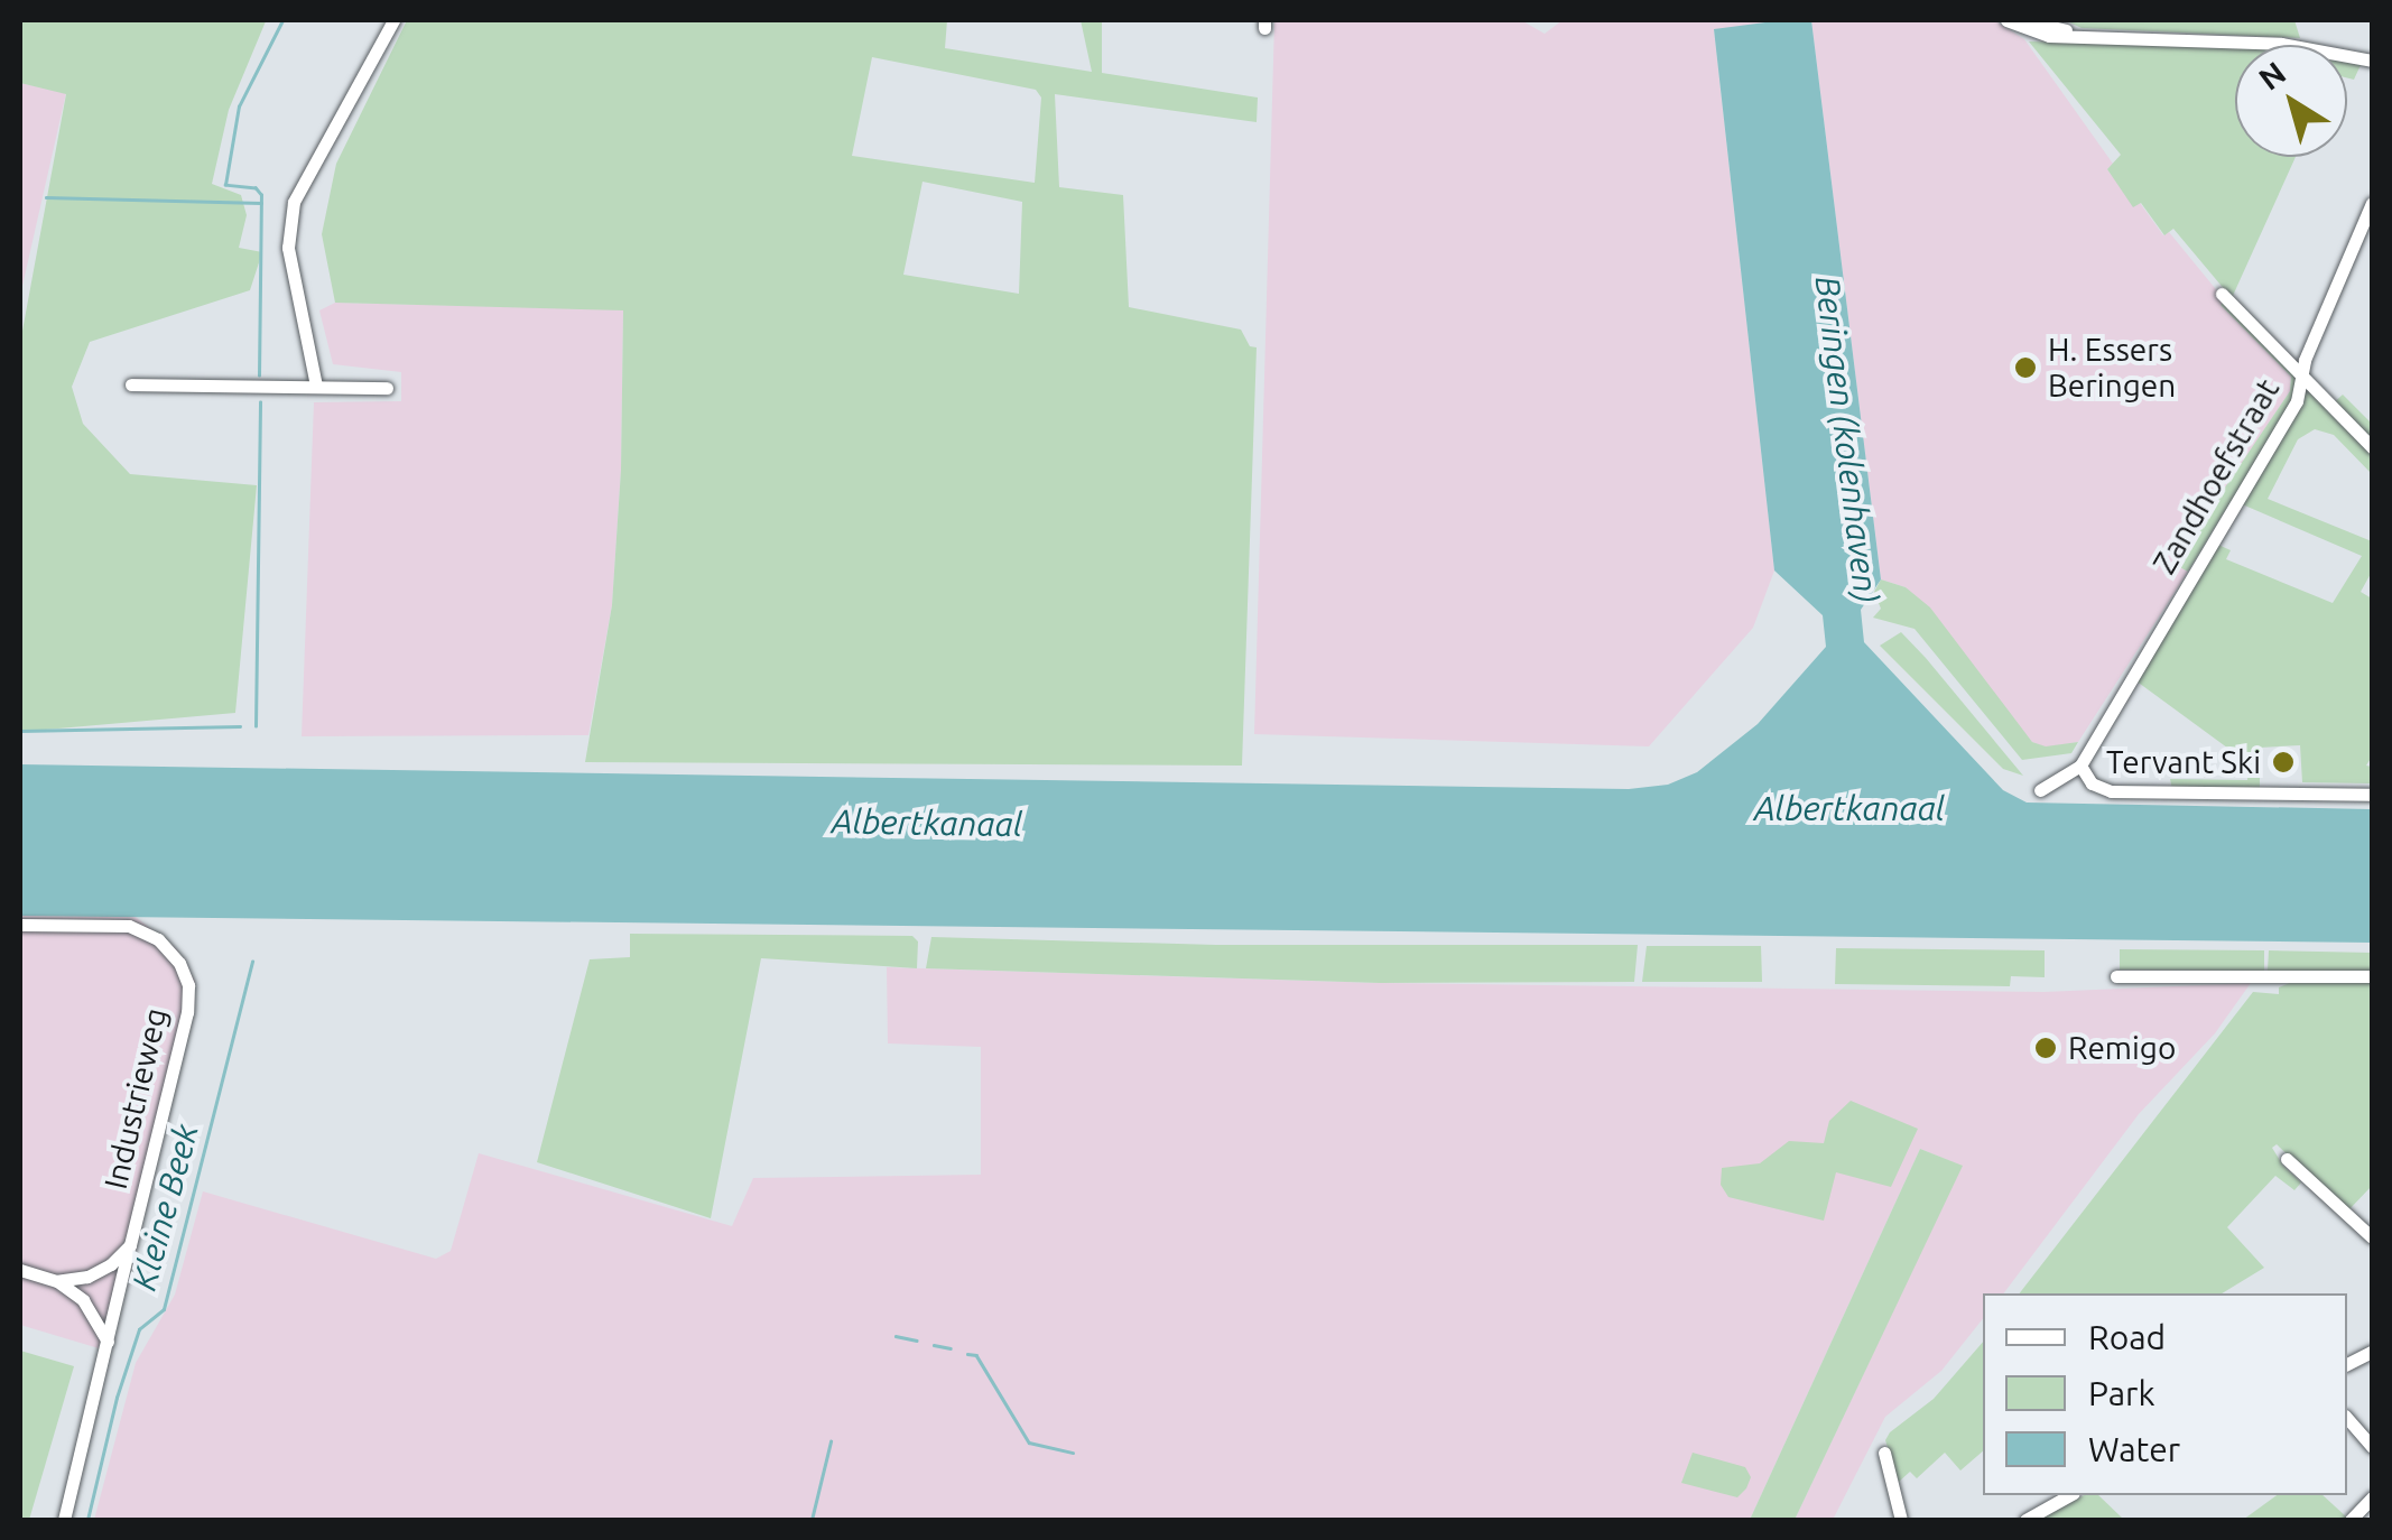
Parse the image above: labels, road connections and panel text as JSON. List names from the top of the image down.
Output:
{
  "streets": {
    "street": ["Zandhoefstraat", "Industrieweg"]
  },
  "water": ["Beringen (kolenhaven)", "Albertkanaal", "Kleine Beek"],
  "places": ["H. Essers Beringen", "Tervant Ski", "Remigo"],
  "legend": ["Road", "Park", "Water"],
  "north": "top left"
}
